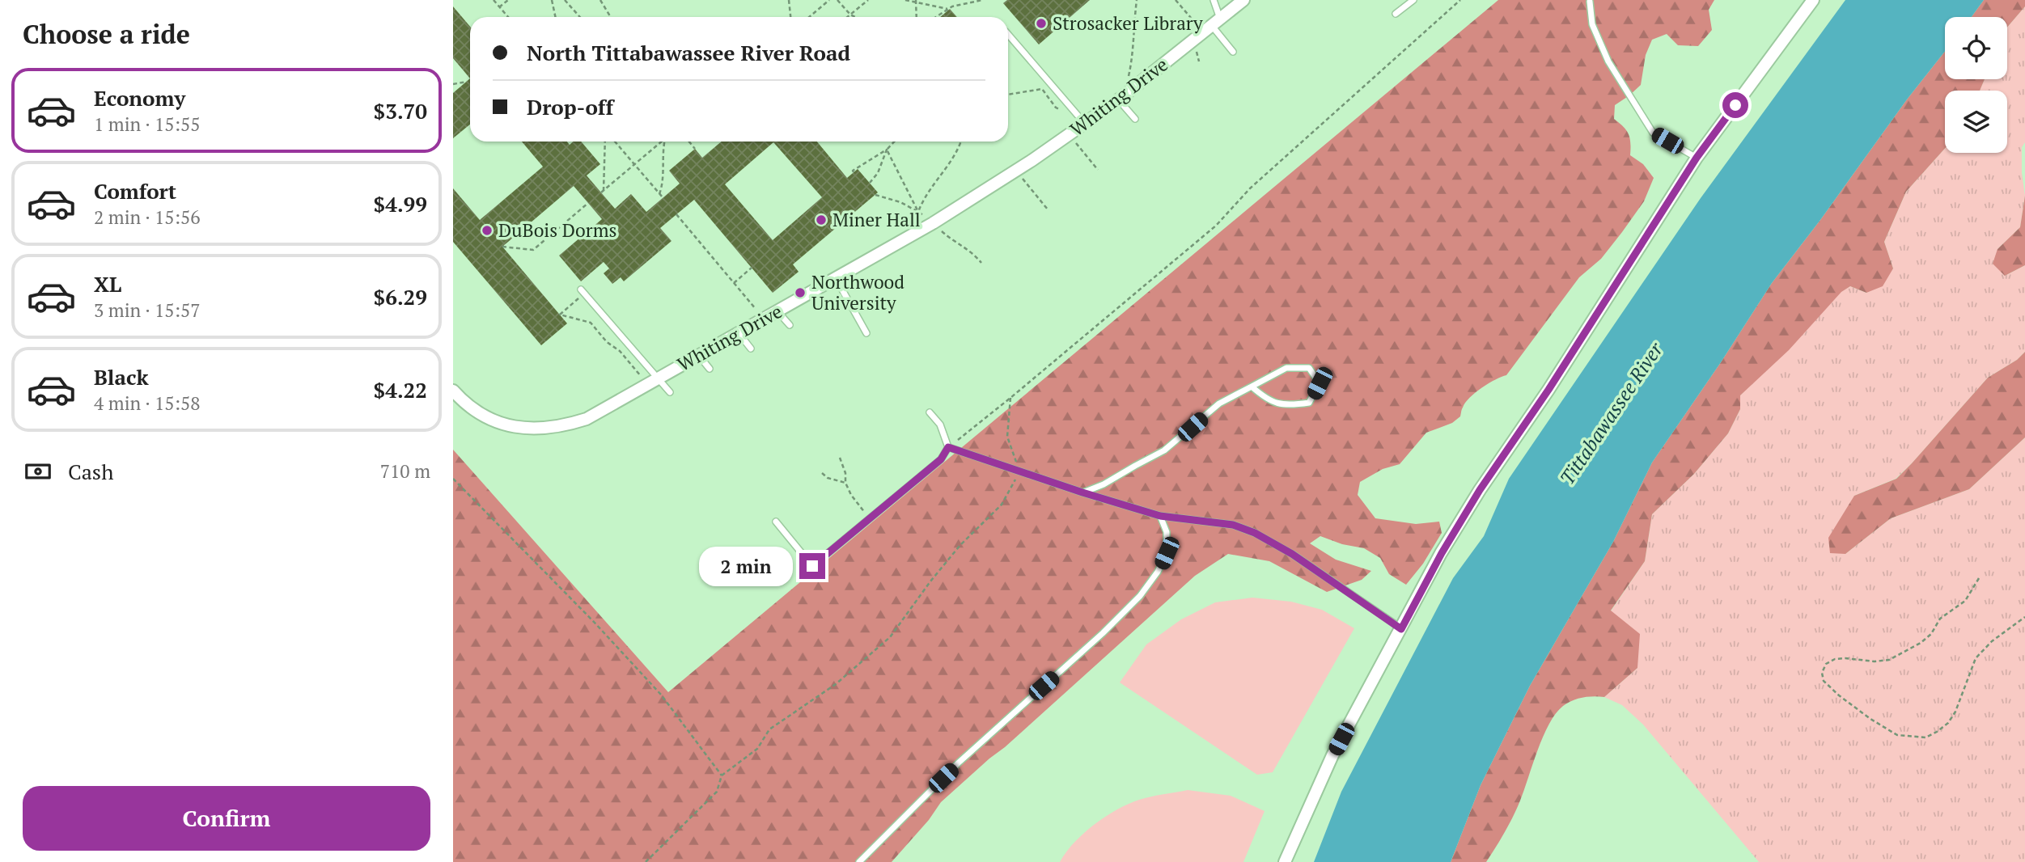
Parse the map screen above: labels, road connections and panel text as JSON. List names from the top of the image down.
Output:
{
  "streets": {
    "street": ["Whiting Drive"]
  },
  "water": ["Tittabawassee River"],
  "places": [
    "Strosacker Library",
    "Miner Hall",
    "DuBois Dorms",
    "Northwood University"
  ],
  "page": {
    "heading": "Choose a ride",
    "banner": ["North Tittabawassee River Road", "Drop-off"],
    "list": [
      {
        "name": "Economy",
        "note": "1 min · 15:55",
        "value": "$3.70"
      },
      {
        "name": "Comfort",
        "note": "2 min · 15:56",
        "value": "$4.99"
      },
      {
        "name": "XL",
        "note": "3 min · 15:57",
        "value": "$6.29"
      },
      {
        "name": "Black",
        "note": "4 min · 15:58",
        "value": "$4.22"
      }
    ],
    "pay": ["Cash", "710 m"],
    "bubble": "2 min",
    "buttons": "Confirm"
  }
}
